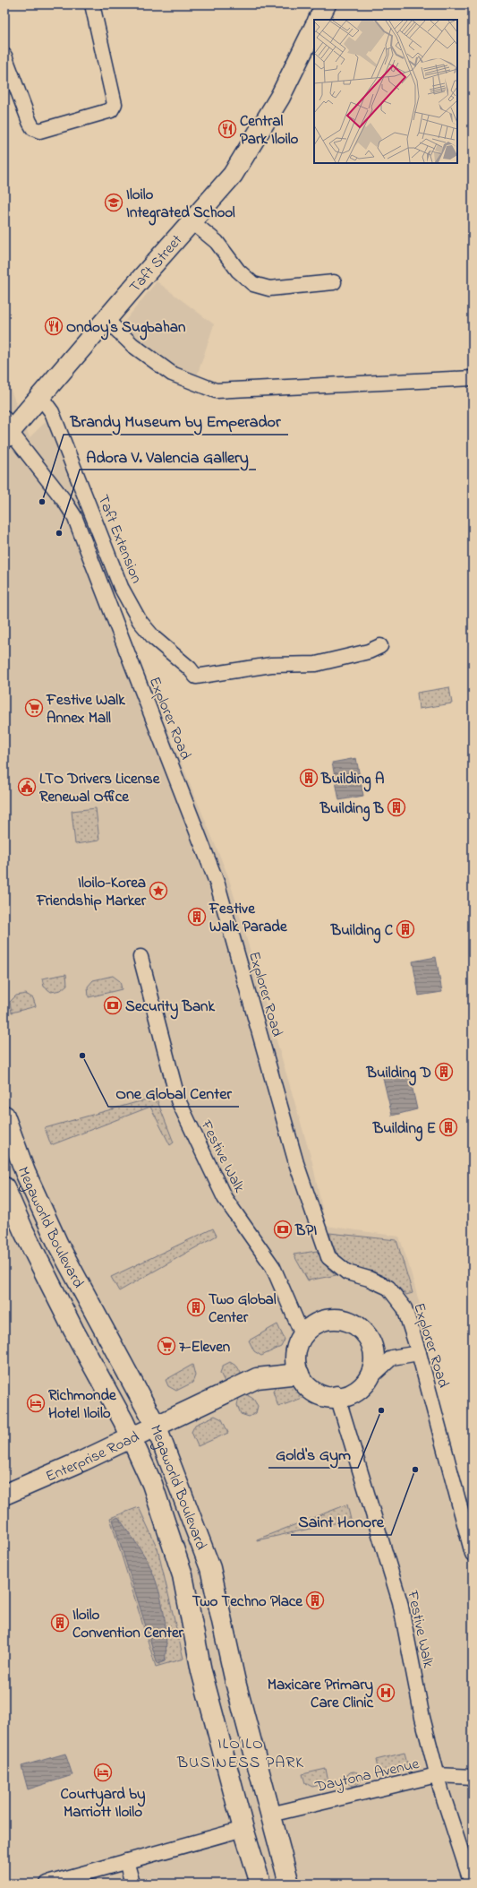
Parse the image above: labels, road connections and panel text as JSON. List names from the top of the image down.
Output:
{
  "streets": {
    "main road": ["Taft Street", "Megaworld Boulevard", "Enterprise Road"],
    "street": [
      "Taft Extension",
      "Explorer Road",
      "Festive Walk",
      "Daytona Avenue"
    ]
  },
  "crossings": [
    ["Taft Street", "Taft Extension"],
    ["Taft Street", "Explorer Road"],
    ["Festive Walk", "Daytona Avenue"],
    ["Megaworld Boulevard", "Enterprise Road"],
    ["Megaworld Boulevard", "Daytona Avenue"]
  ],
  "districts": ["ILOILO BUSINESS PARK"],
  "places": {
    "restaurant": ["Central Park Iloilo", "Ondoy's Sugbahan"],
    "school or university": ["Iloilo Integrated School"],
    "other": [
      "Brandy Museum by Emperador",
      "Adora V. Valencia Gallery",
      "One Global Center",
      "Gold's Gym",
      "Saint Honore"
    ],
    "supermarket": ["Festive Walk Annex Mall", "7-Eleven"],
    "building": [
      "Building A",
      "Building B",
      "Festive Walk Parade",
      "Building C",
      "Building D",
      "Building E",
      "Two Global Center",
      "Two Techno Place",
      "Iloilo Convention Center"
    ],
    "public building": ["LTO Drivers License Renewal Office"],
    "place": ["Iloilo-Korea Friendship Marker"],
    "bank": ["Security Bank", "BPI"],
    "hotel": ["Richmonde Hotel Iloilo", "Courtyard by Marriott Iloilo"],
    "hospital": ["Maxicare Primary Care Clinic"]
  }
}
